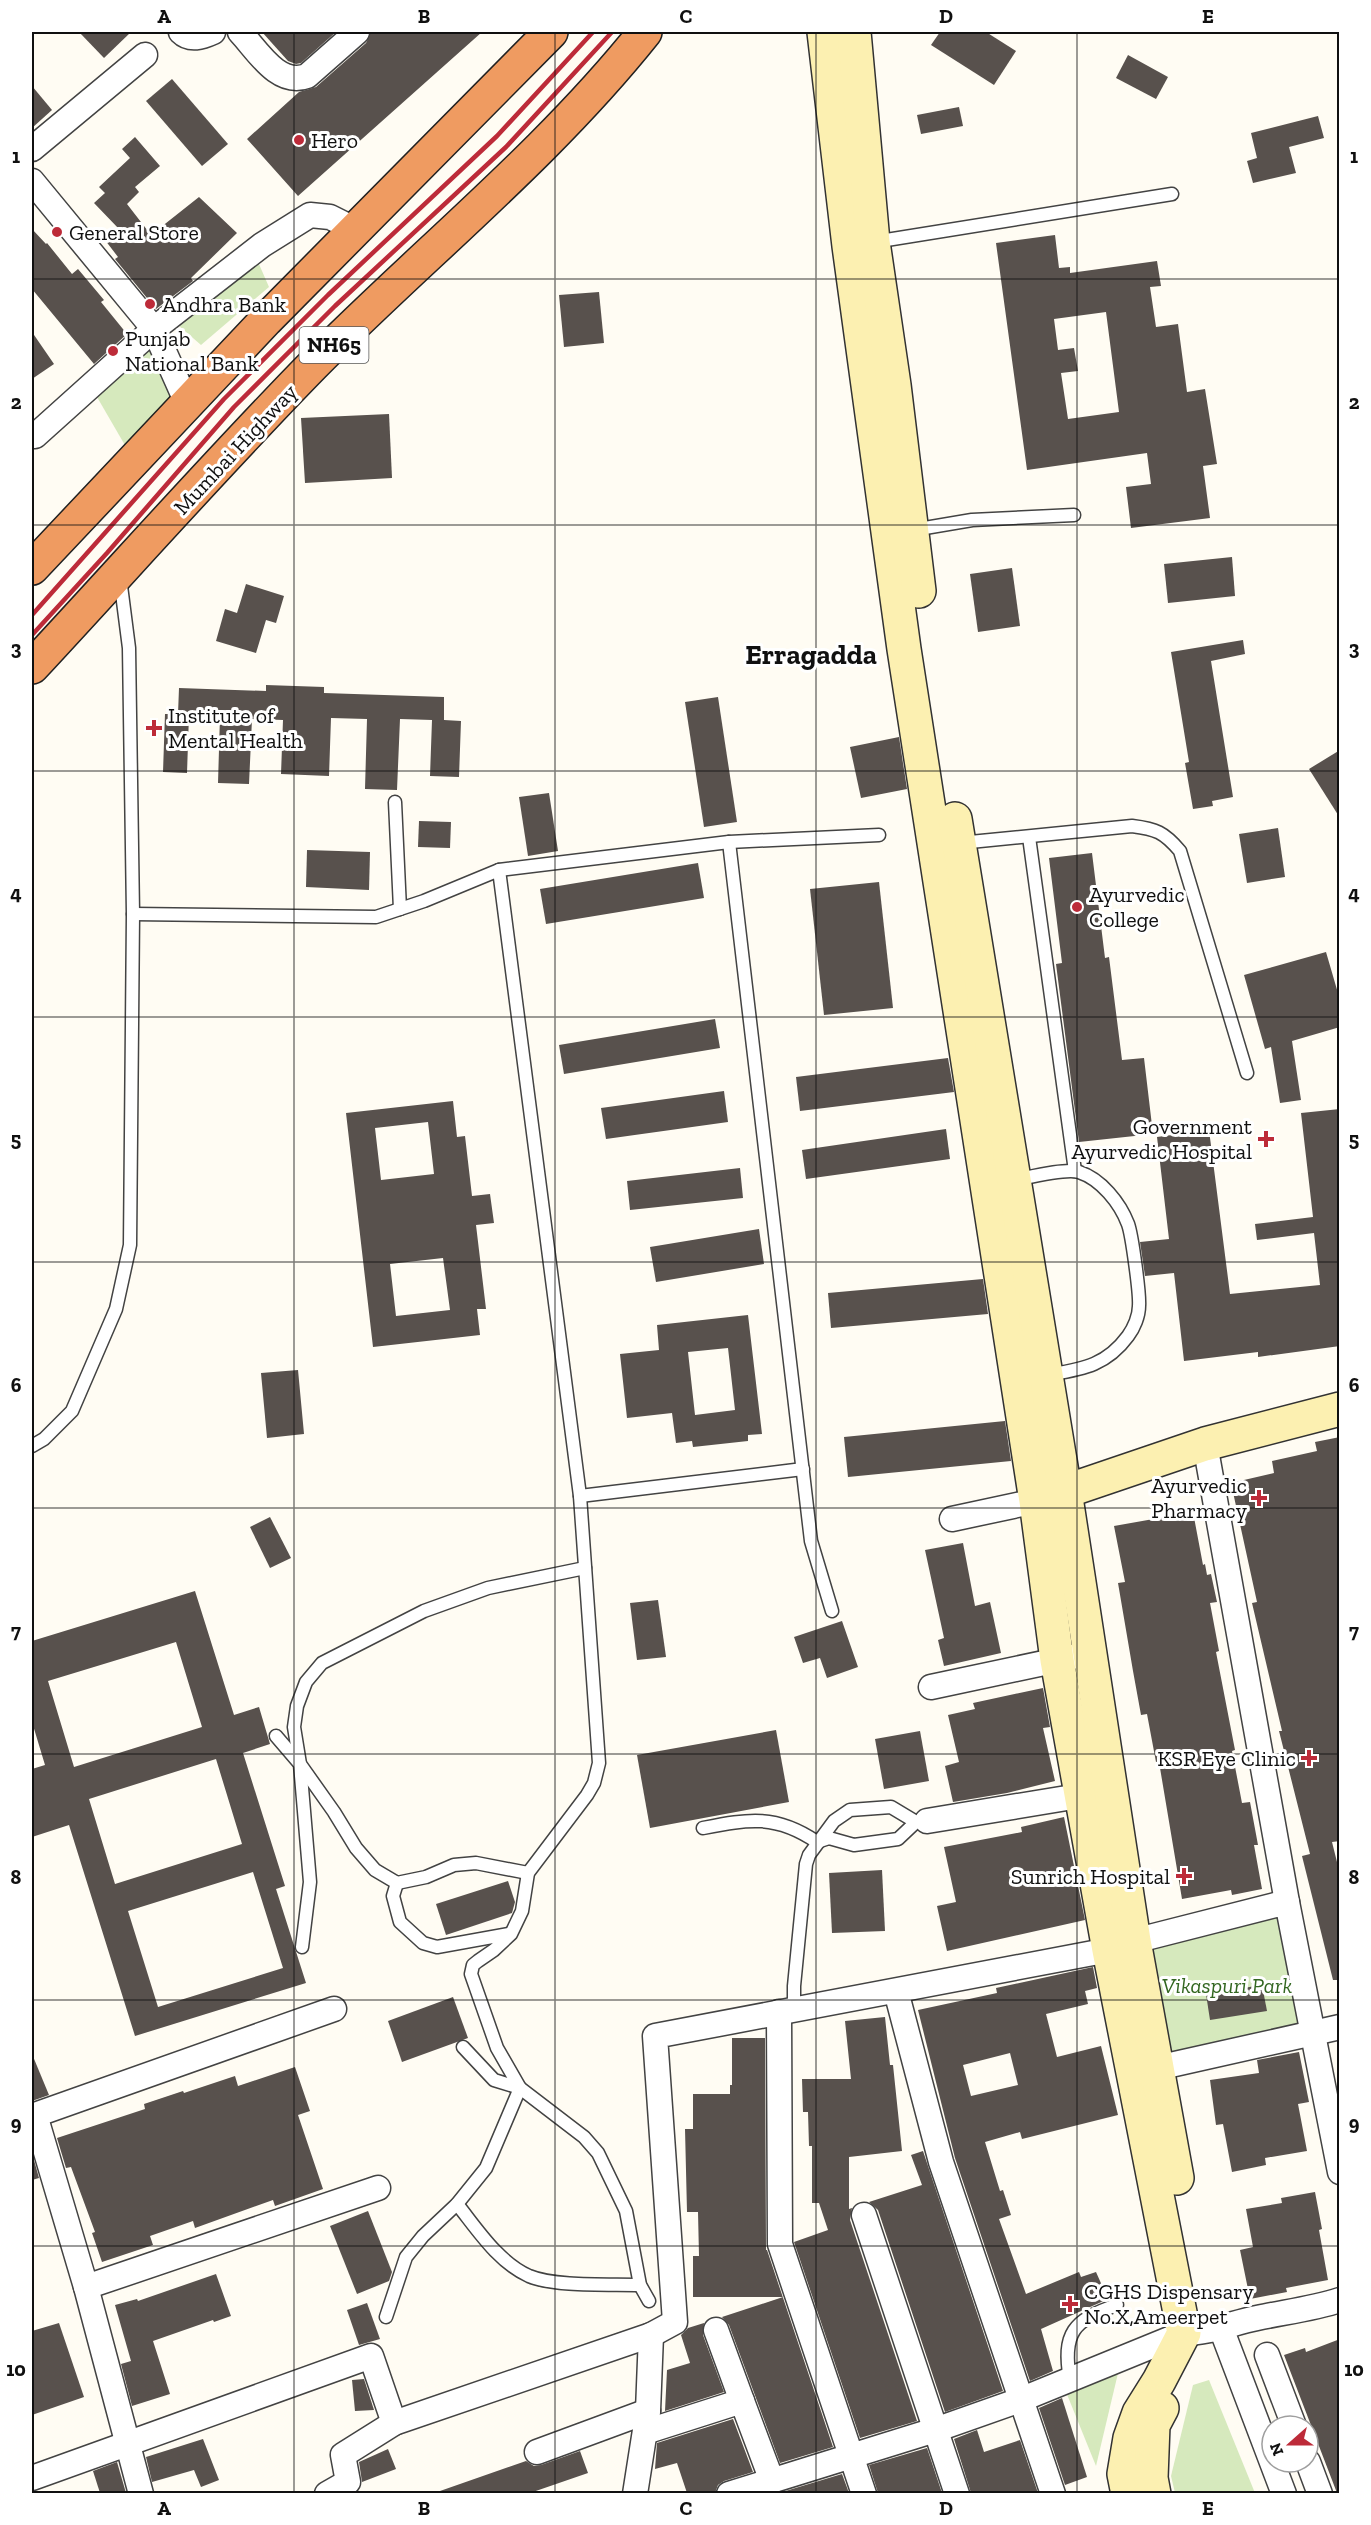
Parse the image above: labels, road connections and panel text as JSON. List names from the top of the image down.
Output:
{
  "streets": {
    "highway": ["NH65", "Mumbai Highway"]
  },
  "districts": ["Erragadda"],
  "parks": ["Vikaspuri Park"],
  "places": {
    "other": [
      "Hero",
      "General Store",
      "Andhra Bank",
      "Punjab National Bank",
      "Ayurvedic College"
    ],
    "health": [
      "Institute of Mental Health",
      "Government Ayurvedic Hospital",
      "Ayurvedic Pharmacy",
      "KSR Eye Clinic",
      "Sunrich Hospital",
      "CGHS Dispensary No.X,Ameerpet"
    ]
  },
  "north": "left",
  "grid": {
    "columns": [
      "A",
      "B",
      "C",
      "D",
      "E"
    ],
    "rows": [
      "1",
      "2",
      "3",
      "4",
      "5",
      "6",
      "7",
      "8",
      "9",
      "10"
    ]
  }
}
